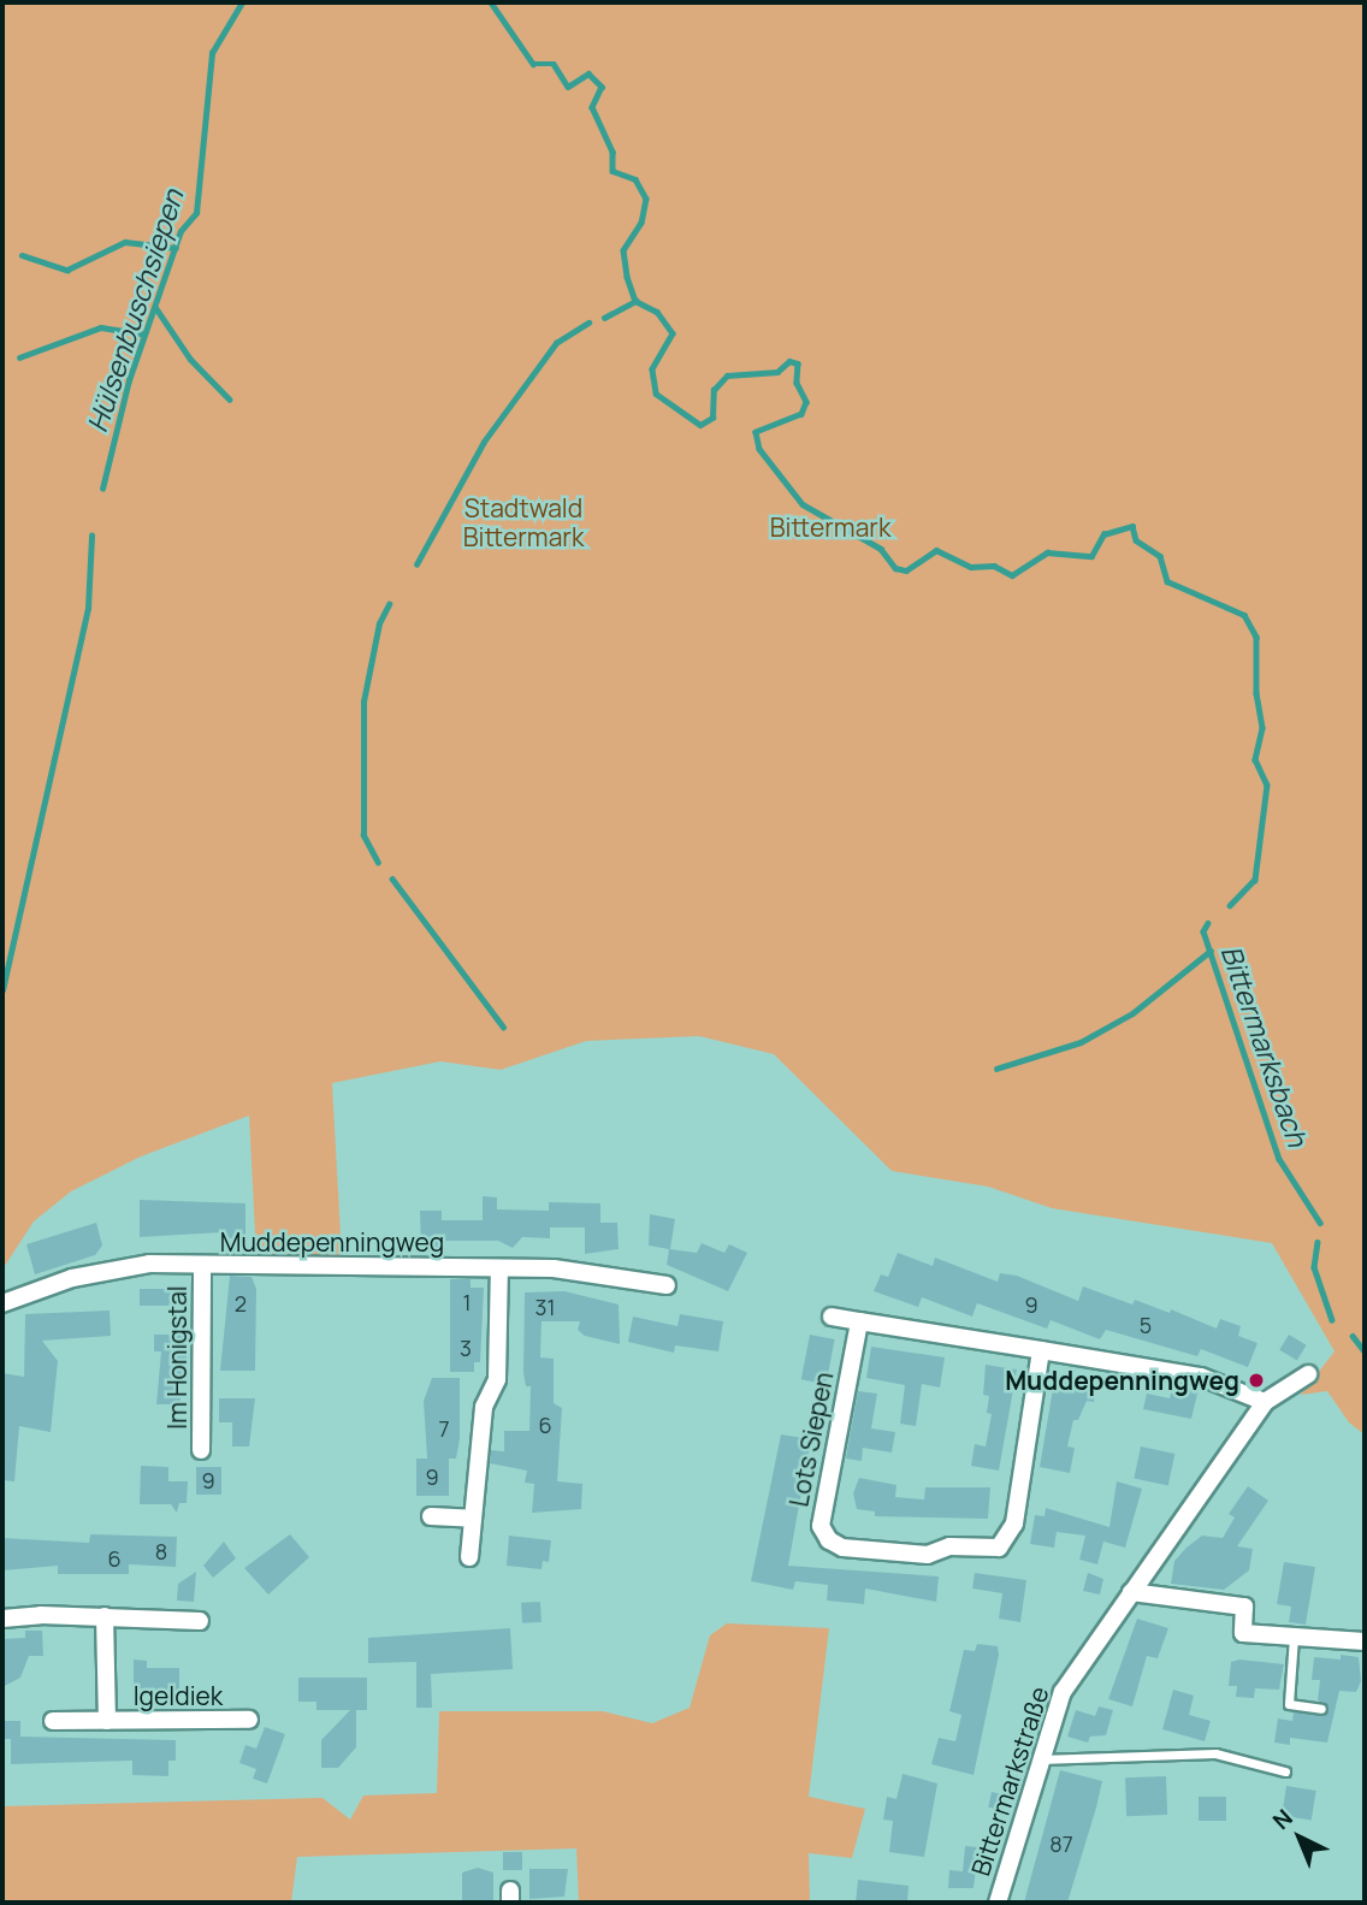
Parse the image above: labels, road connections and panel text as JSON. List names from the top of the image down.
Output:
{
  "streets": {
    "street": [
      "Muddepenningweg",
      "Im Honigstal",
      "Lots Siepen",
      "Igeldiek",
      "Bittermarkstraße"
    ]
  },
  "crossings": [
    ["Muddepenningweg", "Im Honigstal"]
  ],
  "water": ["Hülsenbuschsiepen", "Bittermarksbach"],
  "parks": ["Stadtwald Bittermark", "Bittermark"],
  "places": ["Muddepenningweg"],
  "house_numbers": [
    "1",
    "2",
    "9",
    "31",
    "5",
    "3",
    "6",
    "7",
    "9",
    "9",
    "8",
    "6",
    "87"
  ],
  "north": "top left"
}
